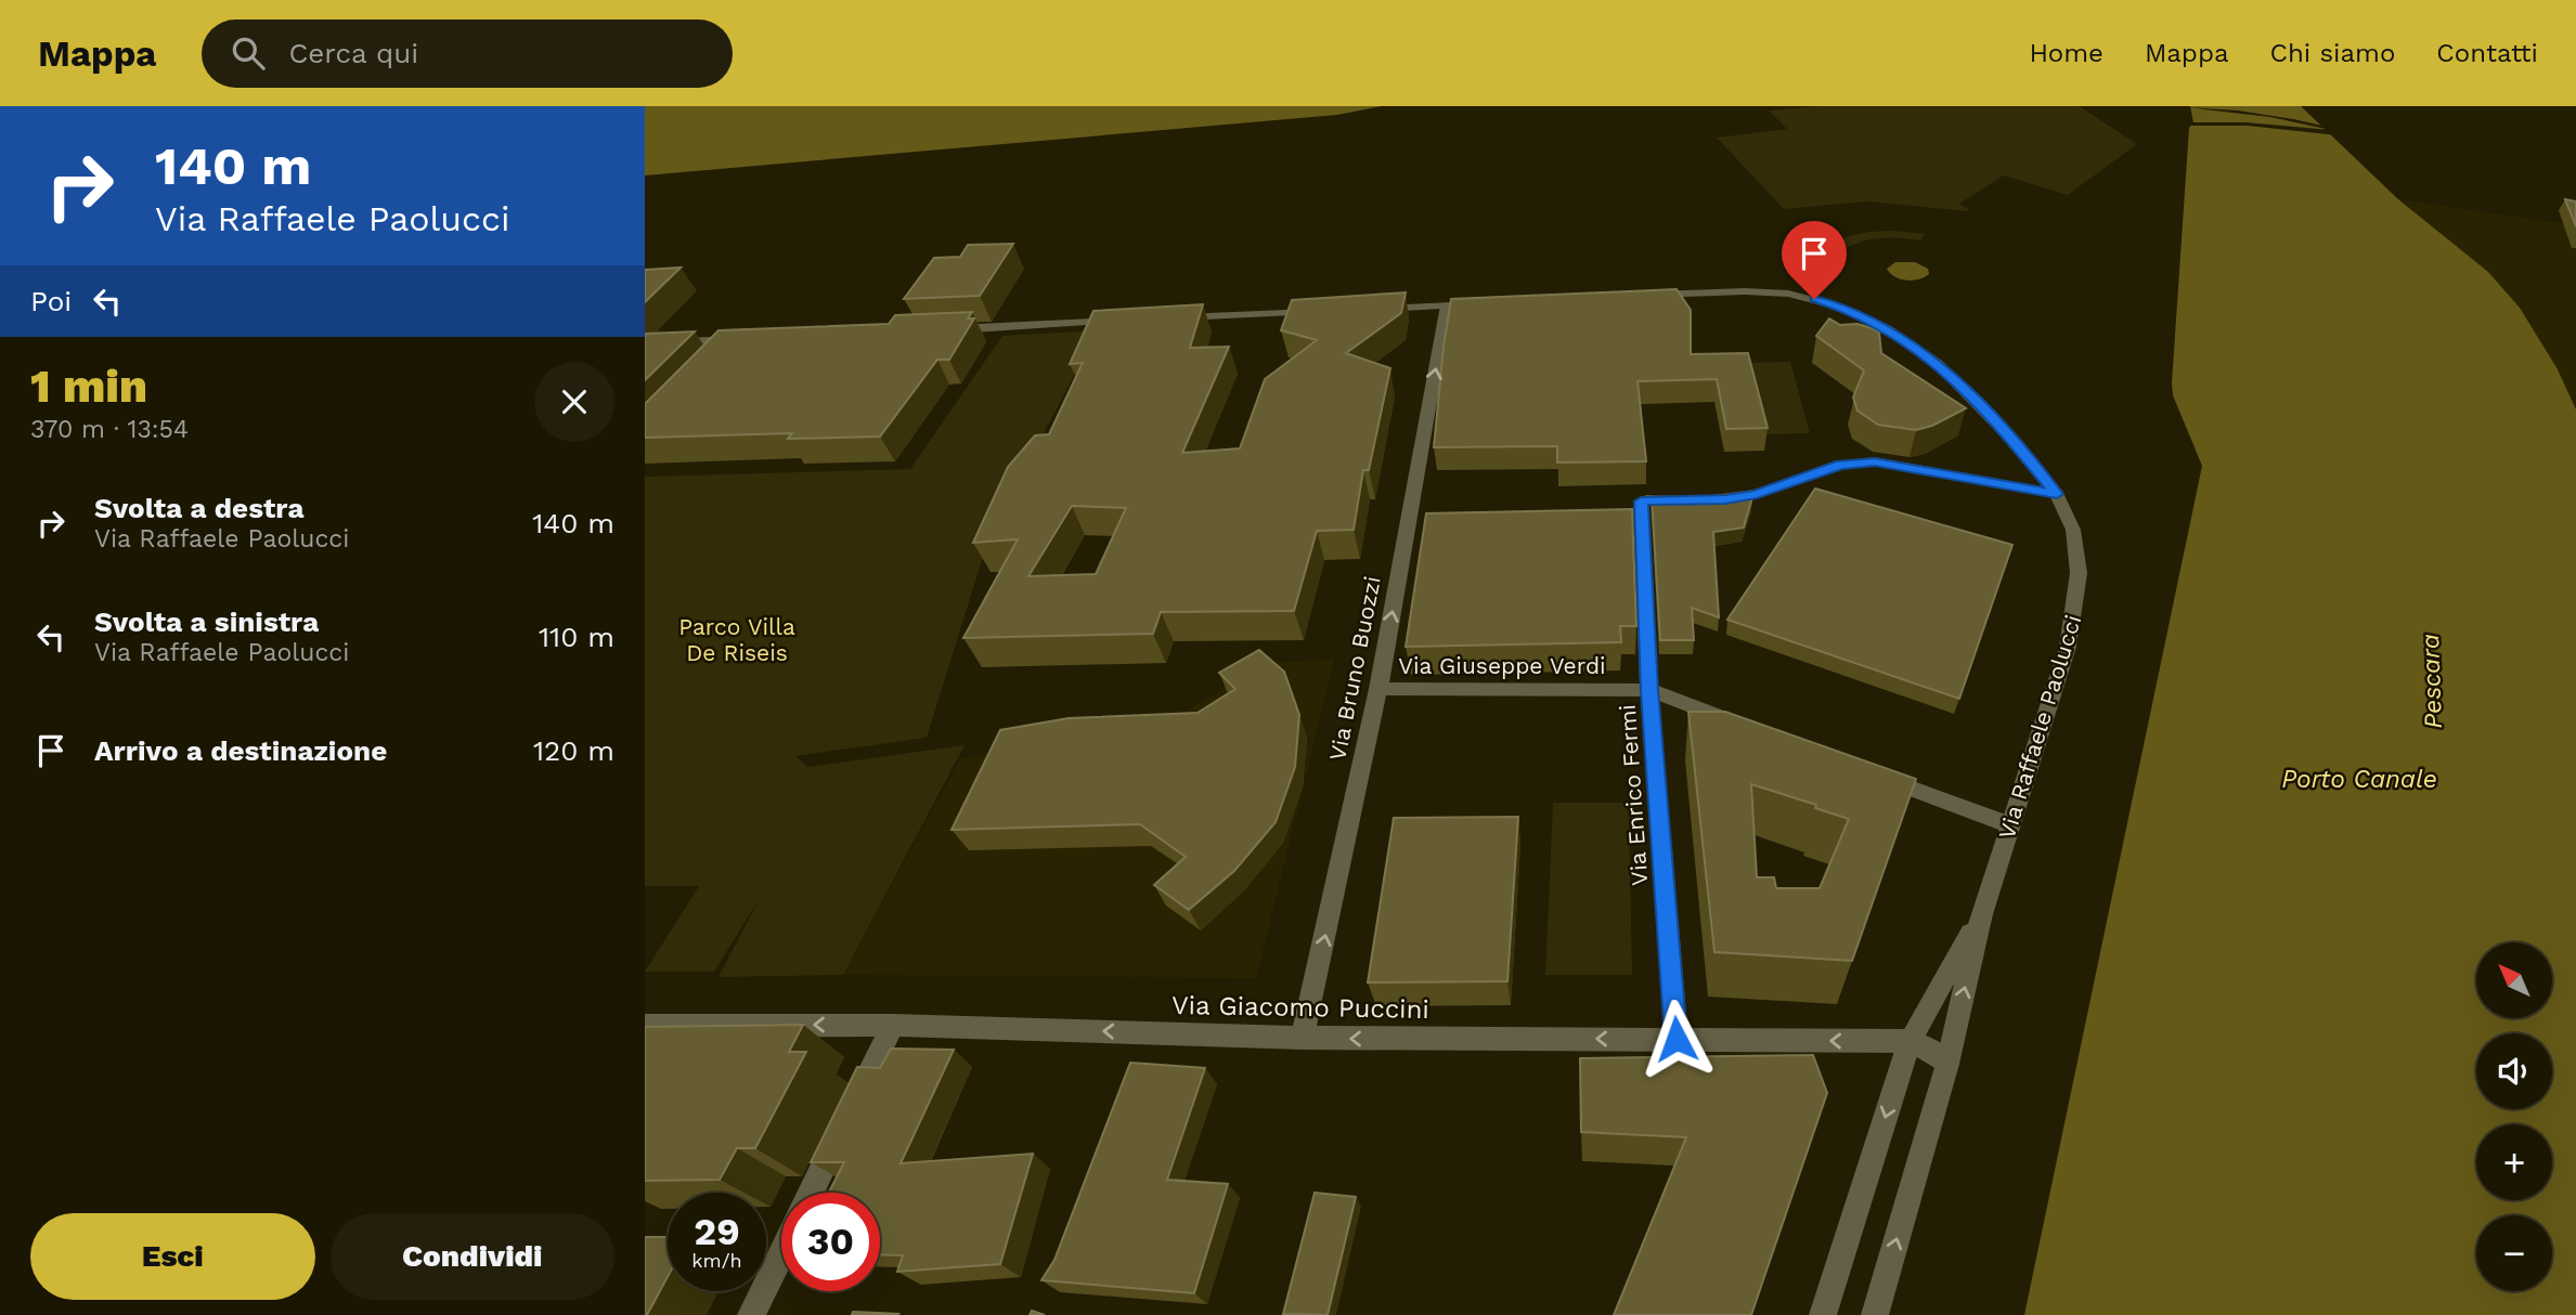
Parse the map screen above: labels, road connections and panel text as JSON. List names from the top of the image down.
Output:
{
  "streets": {
    "street": [
      "Via Giuseppe Verdi",
      "Via Bruno Buozzi",
      "Via Raffaele Paolucci",
      "Via Enrico Fermi",
      "Via Giacomo Puccini"
    ]
  },
  "crossings": [
    ["Via Giuseppe Verdi", "Via Bruno Buozzi"],
    ["Via Giuseppe Verdi", "Via Enrico Fermi"],
    ["Via Bruno Buozzi", "Via Giacomo Puccini"],
    ["Via Raffaele Paolucci", "Via Enrico Fermi"],
    ["Via Raffaele Paolucci", "Via Giacomo Puccini"],
    ["Via Enrico Fermi", "Via Giacomo Puccini"]
  ],
  "one_way": ["Via Bruno Buozzi", "Via Giacomo Puccini"],
  "water": ["Pescara", "Porto Canale"],
  "parks": ["Parco Villa De Riseis"],
  "north": "top left",
  "page": {
    "header": "Mappa",
    "search": "Cerca qui",
    "nav": [
      "Home",
      "Mappa",
      "Chi siamo",
      "Contatti"
    ],
    "turn": ["140 m", "Via Raffaele Paolucci"],
    "then": "Poi",
    "heading": ["1 min", "370 m · 13:54"],
    "list": [
      {
        "name": "Svolta a destra",
        "note": "Via Raffaele Paolucci",
        "value": "140 m"
      },
      {
        "name": "Svolta a sinistra",
        "note": "Via Raffaele Paolucci",
        "value": "110 m"
      },
      {
        "name": "Arrivo a destinazione",
        "value": "120 m"
      }
    ],
    "map_buttons": ["+", "−"],
    "speed": "29 km/h",
    "limit": "30",
    "buttons": ["Esci", "Condividi"]
  }
}
